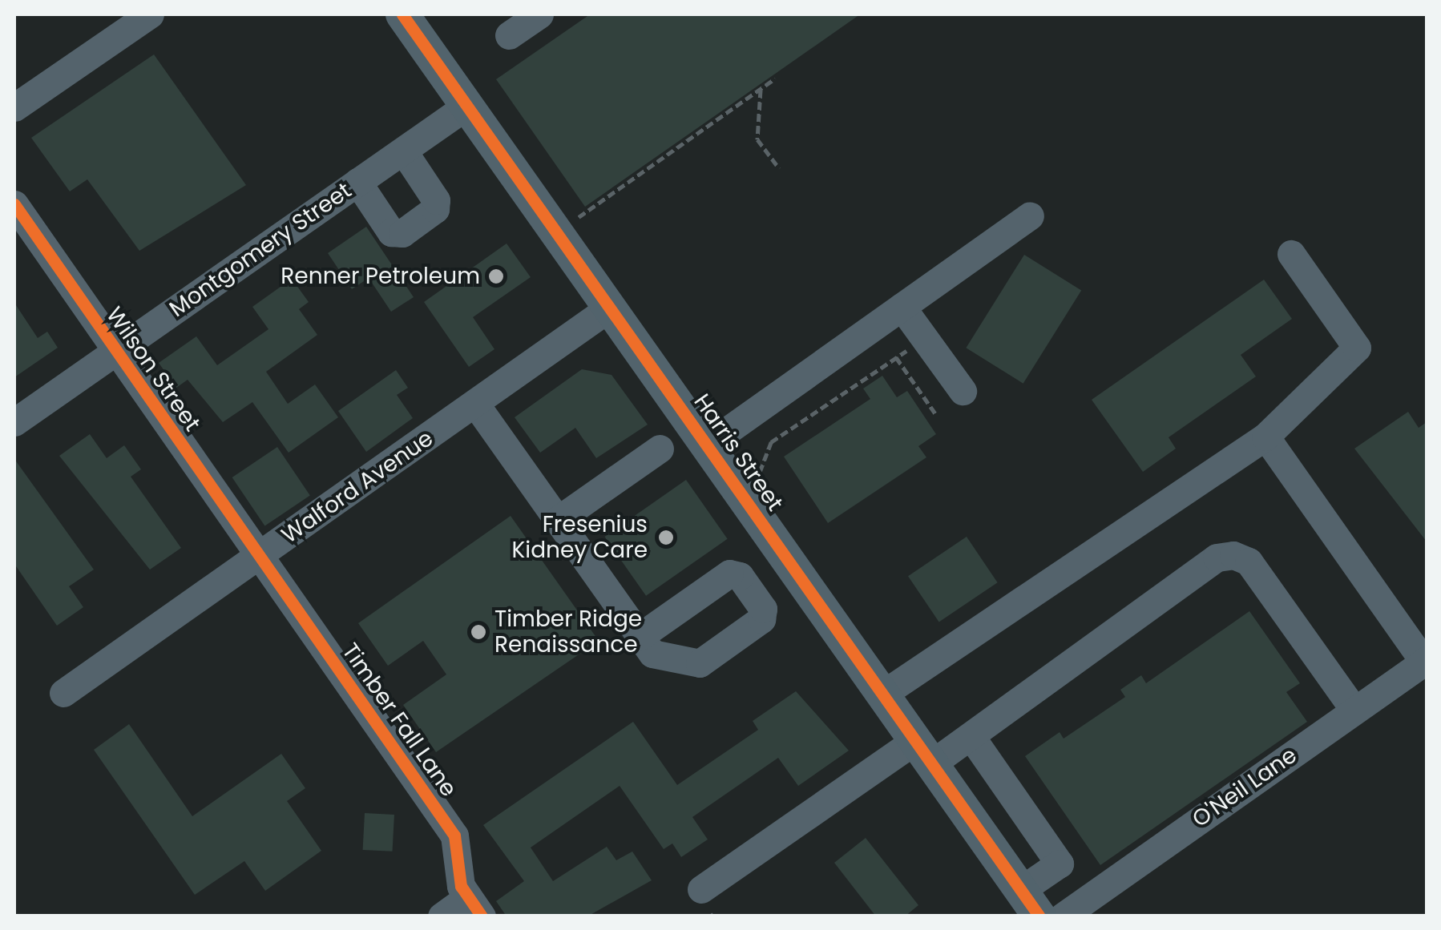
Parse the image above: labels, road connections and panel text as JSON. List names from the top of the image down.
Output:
{
  "streets": {
    "main road": ["Harris Street"],
    "street": [
      "Montgomery Street",
      "Wilson Street",
      "Walford Avenue",
      "Timber Fall Lane",
      "O'Neil Lane"
    ]
  },
  "crossings": [
    ["Montgomery Street", "Wilson Street"],
    ["Montgomery Street", "Harris Street"],
    ["Wilson Street", "Walford Avenue"],
    ["Wilson Street", "Timber Fall Lane"],
    ["Harris Street", "Walford Avenue"],
    ["Walford Avenue", "Timber Fall Lane"]
  ],
  "places": ["Renner Petroleum", "Fresenius Kidney Care", "Timber Ridge Renaissance"]
}
